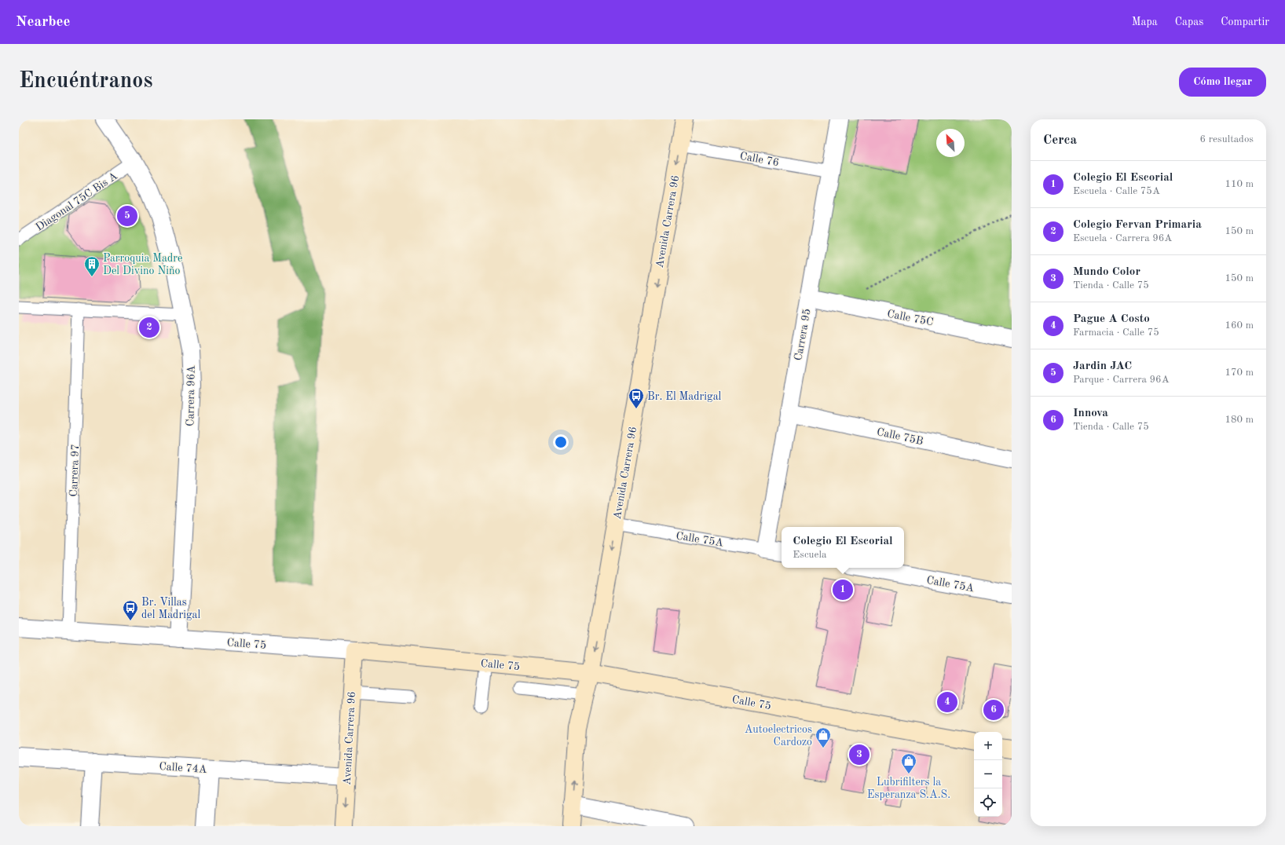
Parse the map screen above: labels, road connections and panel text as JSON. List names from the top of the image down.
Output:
{
  "streets": {
    "main road": ["Avenida Carrera 96", "Calle 75"],
    "street": [
      "Calle 75C",
      "Carrera 95",
      "Carrera 96A",
      "Calle 75B",
      "Calle 75A",
      "Calle 74A"
    ],
    "lane": ["Calle 76", "Diagonal 75C Bis A", "Carrera 97"]
  },
  "crossings": [
    ["Calle 76", "Carrera 95"],
    ["Diagonal 75C Bis A", "Carrera 96A"],
    ["Avenida Carrera 96", "Calle 75A"],
    ["Avenida Carrera 96", "Calle 75"],
    ["Avenida Carrera 96", "Calle 74A"],
    ["Calle 75C", "Carrera 95"],
    ["Carrera 95", "Calle 75B"],
    ["Carrera 95", "Calle 75A"],
    ["Carrera 96A", "Calle 75"],
    ["Carrera 97", "Calle 75"]
  ],
  "places": {
    "building": ["Parroquia Madre Del Divino Niño"],
    "bus stop": ["Br. El Madrigal", "Br. Villas del Madrigal"],
    "shop": ["Autoelectricos Cardozo", "Lubrifilters la Esperanza S.A.S."]
  },
  "north": "top left",
  "page": {
    "header": "Nearbee",
    "nav": ["Mapa", "Capas", "Compartir"],
    "buttons": "Cómo llegar",
    "title": "Encuéntranos",
    "heading": ["Cerca", "6 resultados"],
    "list": [
      {
        "mark": "1",
        "name": "Colegio El Escorial",
        "note": "Escuela · Calle 75A",
        "value": "110 m"
      },
      {
        "mark": "2",
        "name": "Colegio Fervan Primaria",
        "note": "Escuela · Carrera 96A",
        "value": "150 m"
      },
      {
        "mark": "3",
        "name": "Mundo Color",
        "note": "Tienda · Calle 75",
        "value": "150 m"
      },
      {
        "mark": "4",
        "name": "Pague A Costo",
        "note": "Farmacia · Calle 75",
        "value": "160 m"
      },
      {
        "mark": "5",
        "name": "Jardin JAC",
        "note": "Parque · Carrera 96A",
        "value": "170 m"
      },
      {
        "mark": "6",
        "name": "Innova",
        "note": "Tienda · Calle 75",
        "value": "180 m"
      }
    ],
    "pins": [
      "5",
      "2",
      "1",
      "4",
      "6",
      "3"
    ],
    "popup": ["Colegio El Escorial", "Escuela"],
    "map_buttons": ["+", "−"]
  }
}
